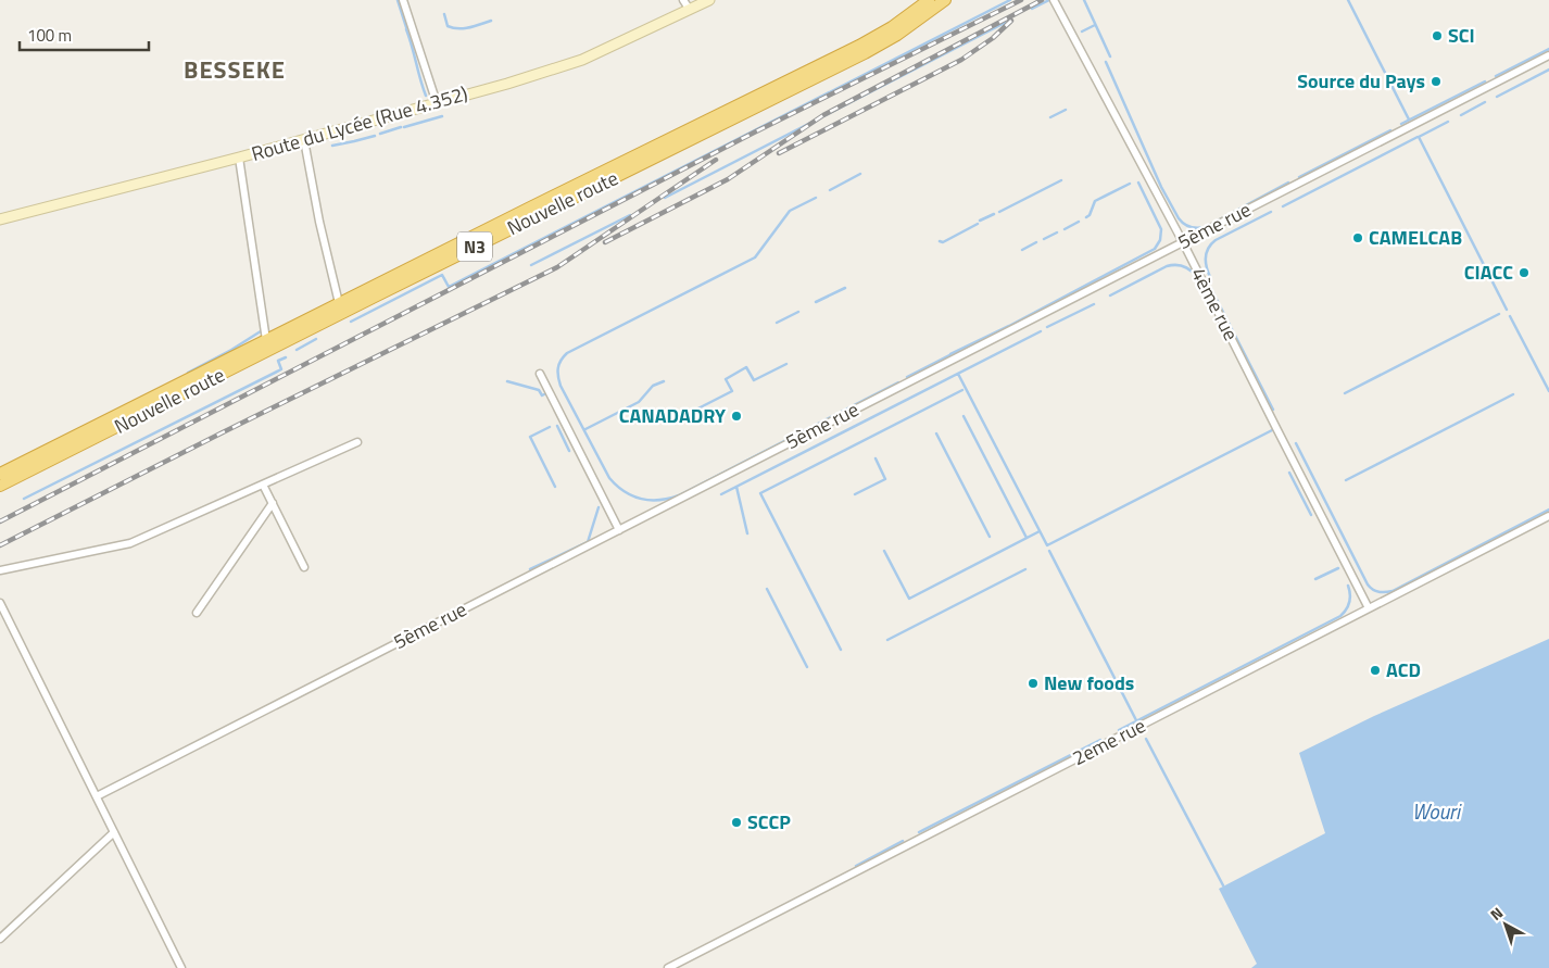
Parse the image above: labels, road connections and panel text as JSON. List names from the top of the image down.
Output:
{
  "streets": {
    "highway": ["Nouvelle route", "N3"],
    "main road": ["Route du Lycée (Rue 4.352)"],
    "street": ["5ème rue", "4ème rue", "2eme rue"]
  },
  "crossings": [
    ["5ème rue", "4ème rue"],
    ["4ème rue", "2eme rue"]
  ],
  "districts": ["BESSEKE"],
  "water": ["Wouri"],
  "places": [
    "SCI",
    "Source du Pays",
    "CAMELCAB",
    "CIACC",
    "CANADADRY",
    "ACD",
    "New foods",
    "SCCP"
  ],
  "scale_bar": "100 m",
  "north": "top left"
}
